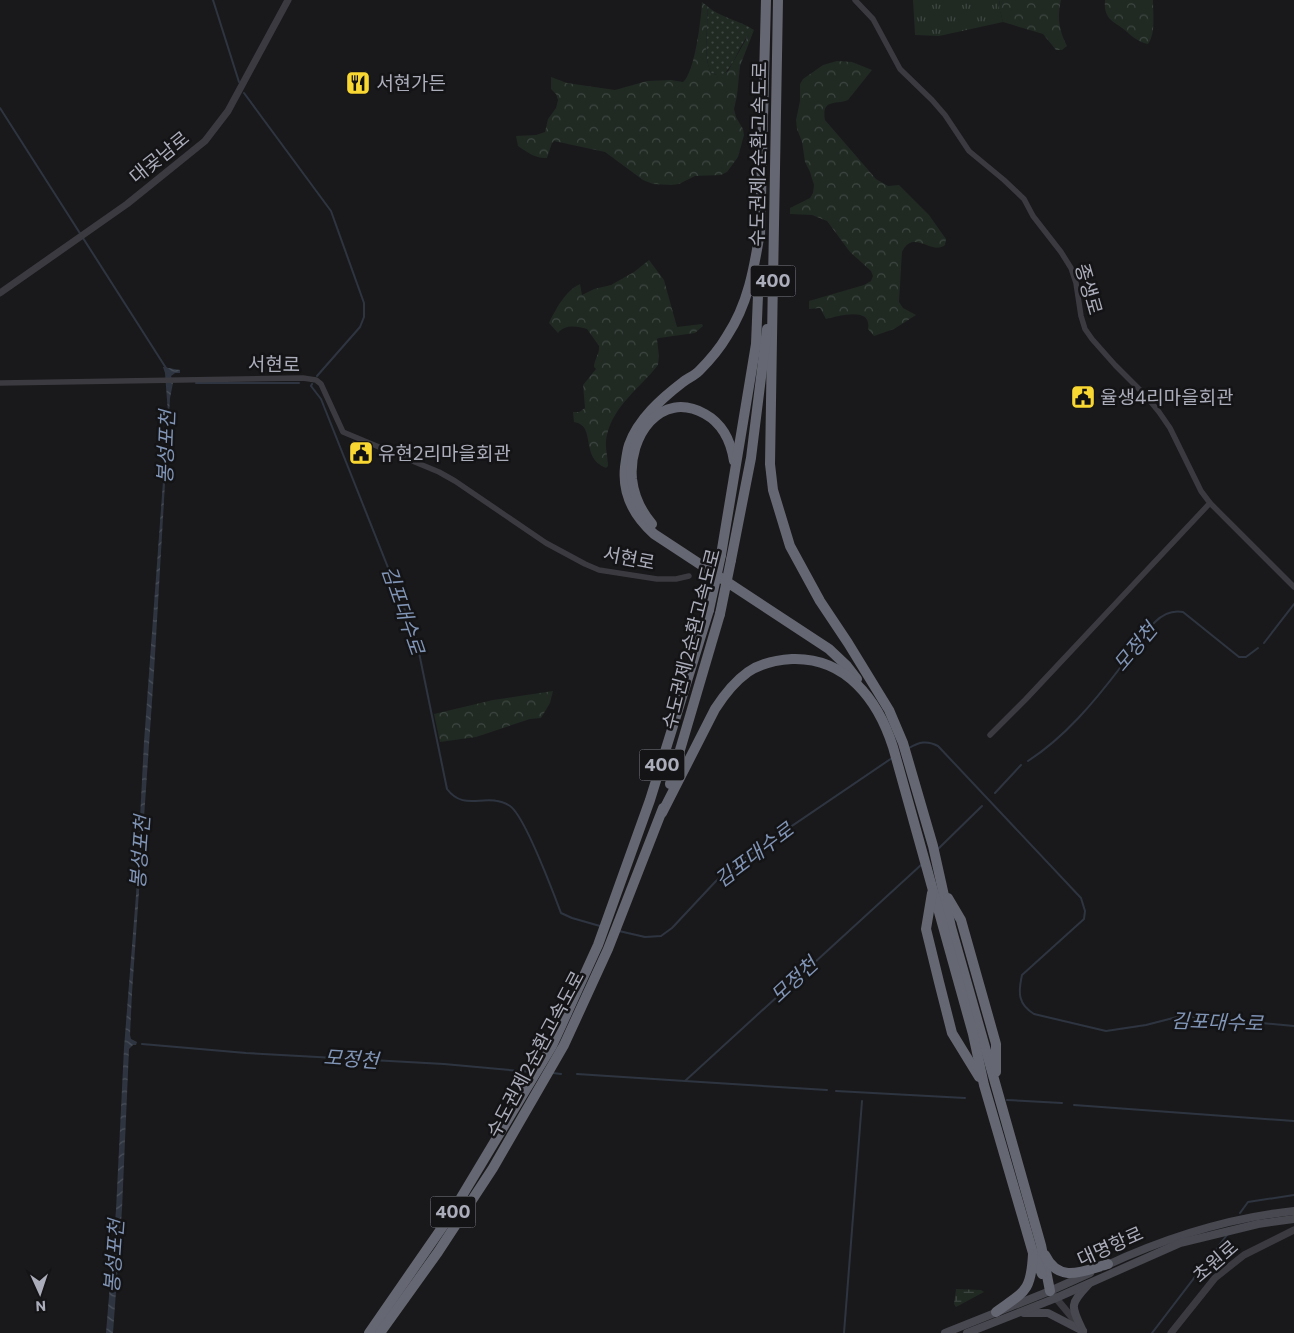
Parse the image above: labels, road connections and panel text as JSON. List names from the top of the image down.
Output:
{
  "streets": {
    "highway": ["수도권제2순환고속도로", "400"],
    "main road": ["대명항로"],
    "street": [
      "대곶남로",
      "종생로",
      "서현로",
      "초원로"
    ]
  },
  "crossings": [
    ["대명항로", "초원로"]
  ],
  "water": ["봉성포천", "김포대수로", "모정천"],
  "places": {
    "restaurant": ["서현가든"],
    "public building": ["율생4리마을회관", "유현2리마을회관"]
  },
  "north": "bottom"
}
